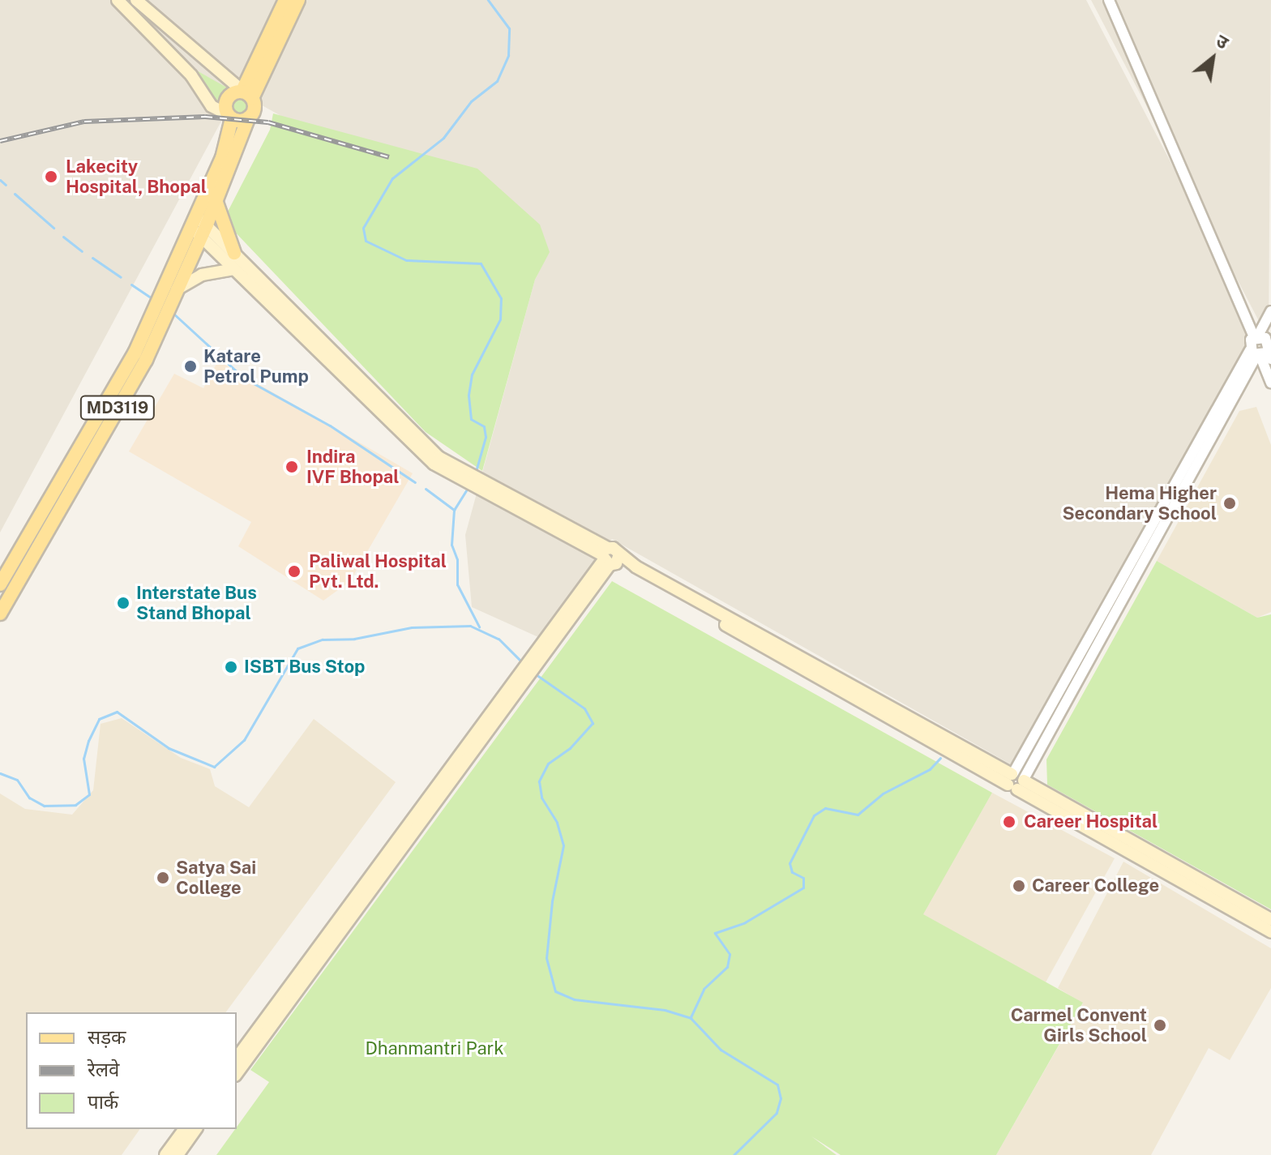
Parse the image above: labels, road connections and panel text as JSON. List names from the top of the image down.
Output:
{
  "streets": {
    "main road": ["MD3119"]
  },
  "parks": ["Dhanmantri Park"],
  "places": [
    "Lakecity Hospital, Bhopal",
    "Katare Petrol Pump",
    "Indira IVF Bhopal",
    "Hema Higher Secondary School",
    "Paliwal Hospital Pvt. Ltd.",
    "Interstate Bus Stand Bhopal",
    "ISBT Bus Stop",
    "Career Hospital",
    "Satya Sai College",
    "Career College",
    "Carmel Convent Girls School"
  ],
  "legend": ["सड़क", "रेलवे", "पार्क"],
  "north": "top right"
}
